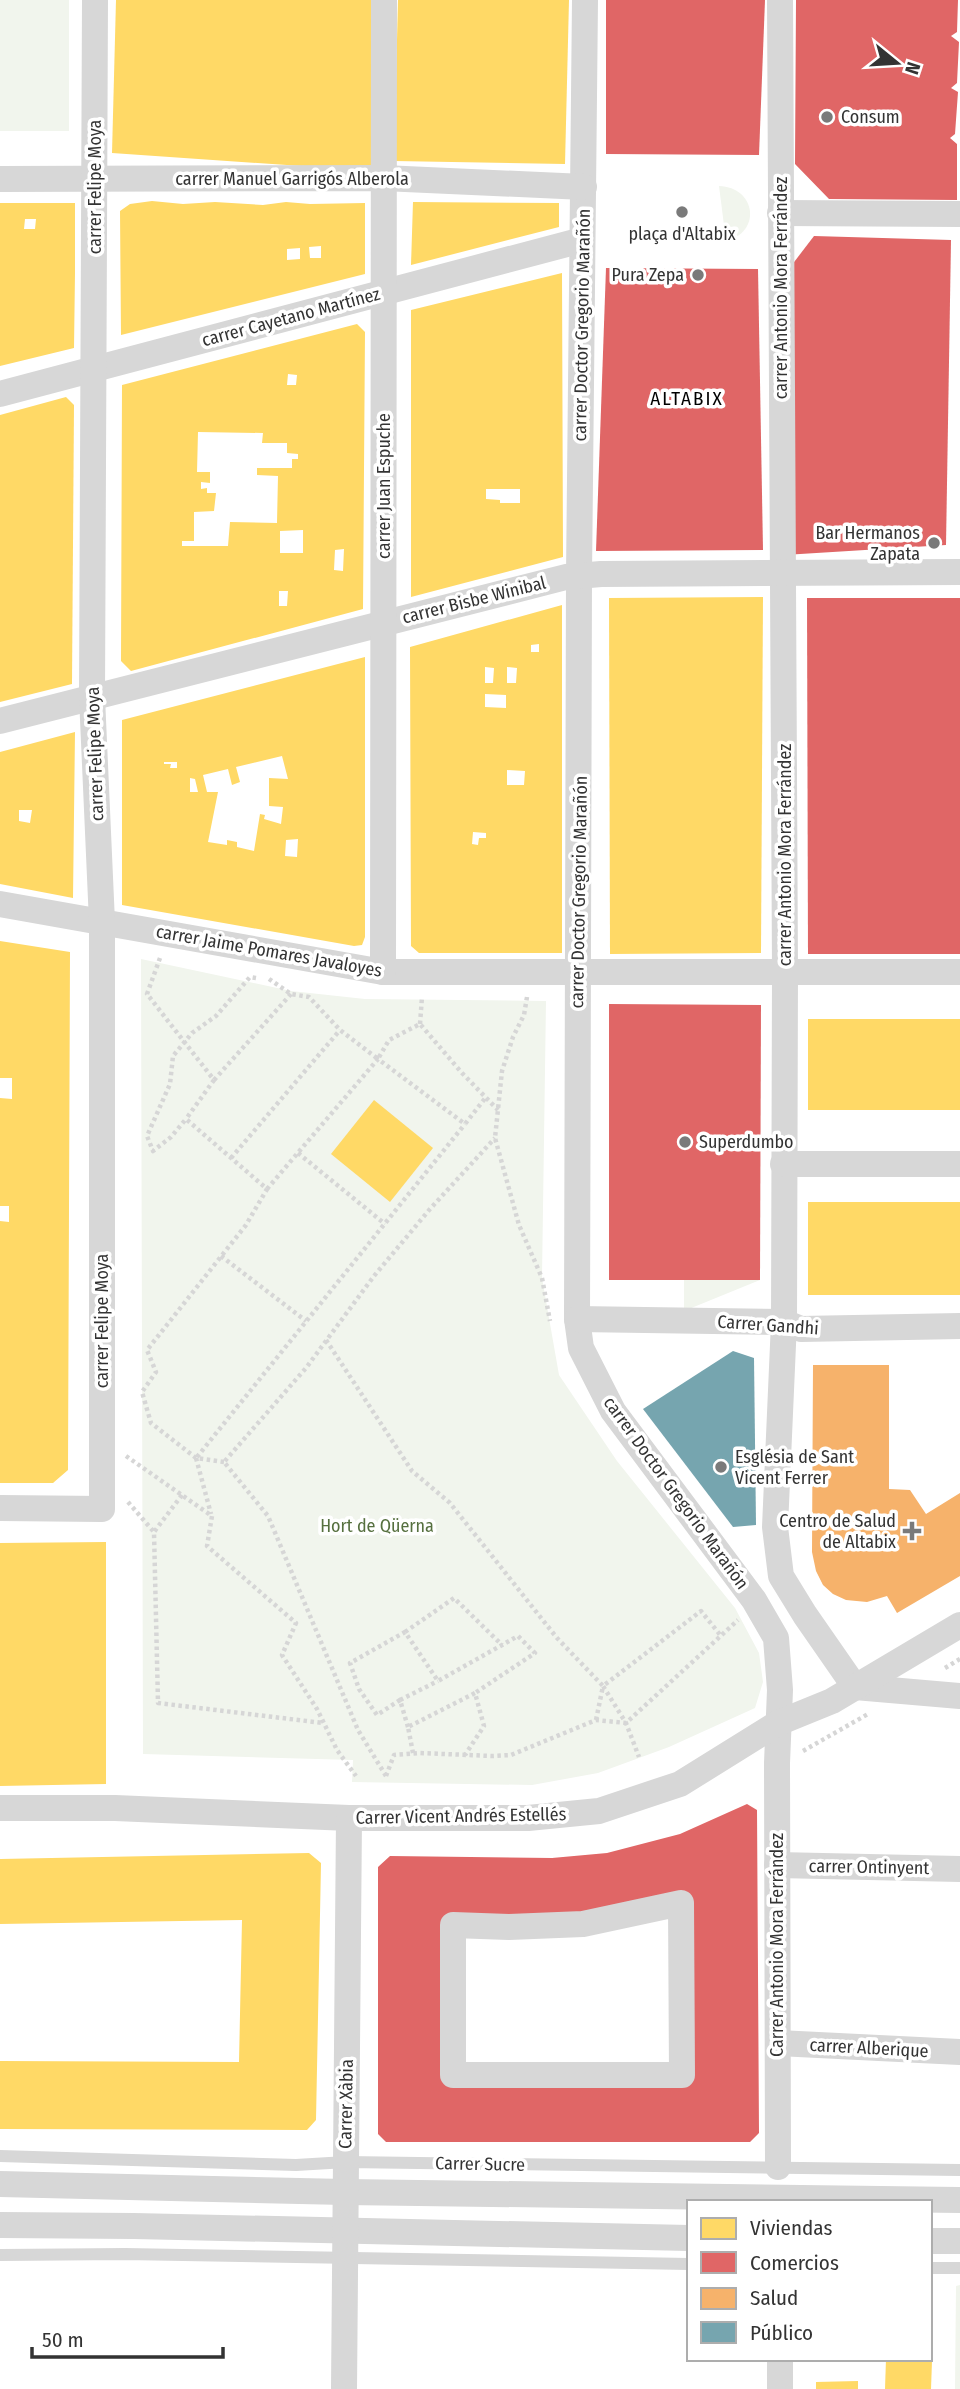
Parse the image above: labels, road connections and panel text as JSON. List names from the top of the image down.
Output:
{
  "streets": {
    "street": [
      "carrer Manuel Garrigós Alberola",
      "carrer Felipe Moya",
      "carrer Antonio Mora Ferrández",
      "carrer Cayetano Martínez",
      "carrer Doctor Gregorio Marañón",
      "carrer Juan Espuche",
      "carrer Bisbe Winibal",
      "carrer Jaime Pomares Javaloyes",
      "Carrer Gandhi",
      "Carrer Vicent Andrés Estellés",
      "carrer Ontinyent",
      "Carrer Antonio Mora Ferrández",
      "carrer Alberique",
      "Carrer Xàbia",
      "Carrer Sucre"
    ]
  },
  "crossings": [
    ["carrer Manuel Garrigós Alberola", "carrer Felipe Moya"],
    ["carrer Manuel Garrigós Alberola", "carrer Doctor Gregorio Marañón"],
    ["carrer Manuel Garrigós Alberola", "carrer Juan Espuche"],
    ["carrer Felipe Moya", "carrer Cayetano Martínez"],
    ["carrer Felipe Moya", "carrer Bisbe Winibal"],
    ["carrer Felipe Moya", "carrer Jaime Pomares Javaloyes"],
    ["carrer Antonio Mora Ferrández", "carrer Bisbe Winibal"],
    ["carrer Antonio Mora Ferrández", "carrer Jaime Pomares Javaloyes"],
    ["carrer Antonio Mora Ferrández", "Carrer Gandhi"],
    ["carrer Antonio Mora Ferrández", "Carrer Vicent Andrés Estellés"],
    ["carrer Cayetano Martínez", "carrer Doctor Gregorio Marañón"],
    ["carrer Cayetano Martínez", "carrer Juan Espuche"],
    ["carrer Doctor Gregorio Marañón", "carrer Bisbe Winibal"],
    ["carrer Doctor Gregorio Marañón", "carrer Jaime Pomares Javaloyes"],
    ["carrer Doctor Gregorio Marañón", "Carrer Gandhi"],
    ["carrer Doctor Gregorio Marañón", "Carrer Vicent Andrés Estellés"],
    ["carrer Doctor Gregorio Marañón", "Carrer Antonio Mora Ferrández"],
    ["carrer Juan Espuche", "carrer Bisbe Winibal"],
    ["carrer Juan Espuche", "carrer Jaime Pomares Javaloyes"],
    ["Carrer Vicent Andrés Estellés", "Carrer Antonio Mora Ferrández"],
    ["Carrer Vicent Andrés Estellés", "Carrer Xàbia"],
    ["carrer Ontinyent", "Carrer Antonio Mora Ferrández"],
    ["Carrer Antonio Mora Ferrández", "carrer Alberique"],
    ["Carrer Antonio Mora Ferrández", "Carrer Sucre"],
    ["Carrer Xàbia", "Carrer Sucre"]
  ],
  "districts": ["ALTABIX"],
  "parks": ["Hort de Qüerna"],
  "places": {
    "other": [
      "Consum",
      "plaça d'Altabix",
      "Pura Zepa",
      "Bar Hermanos Zapata",
      "Superdumbo",
      "Església de Sant Vicent Ferrer"
    ],
    "health": ["Centro de Salud de Altabix"]
  },
  "legend": [
    "Viviendas",
    "Comercios",
    "Salud",
    "Público"
  ],
  "scale_bar": "50 m",
  "north": "right"
}
